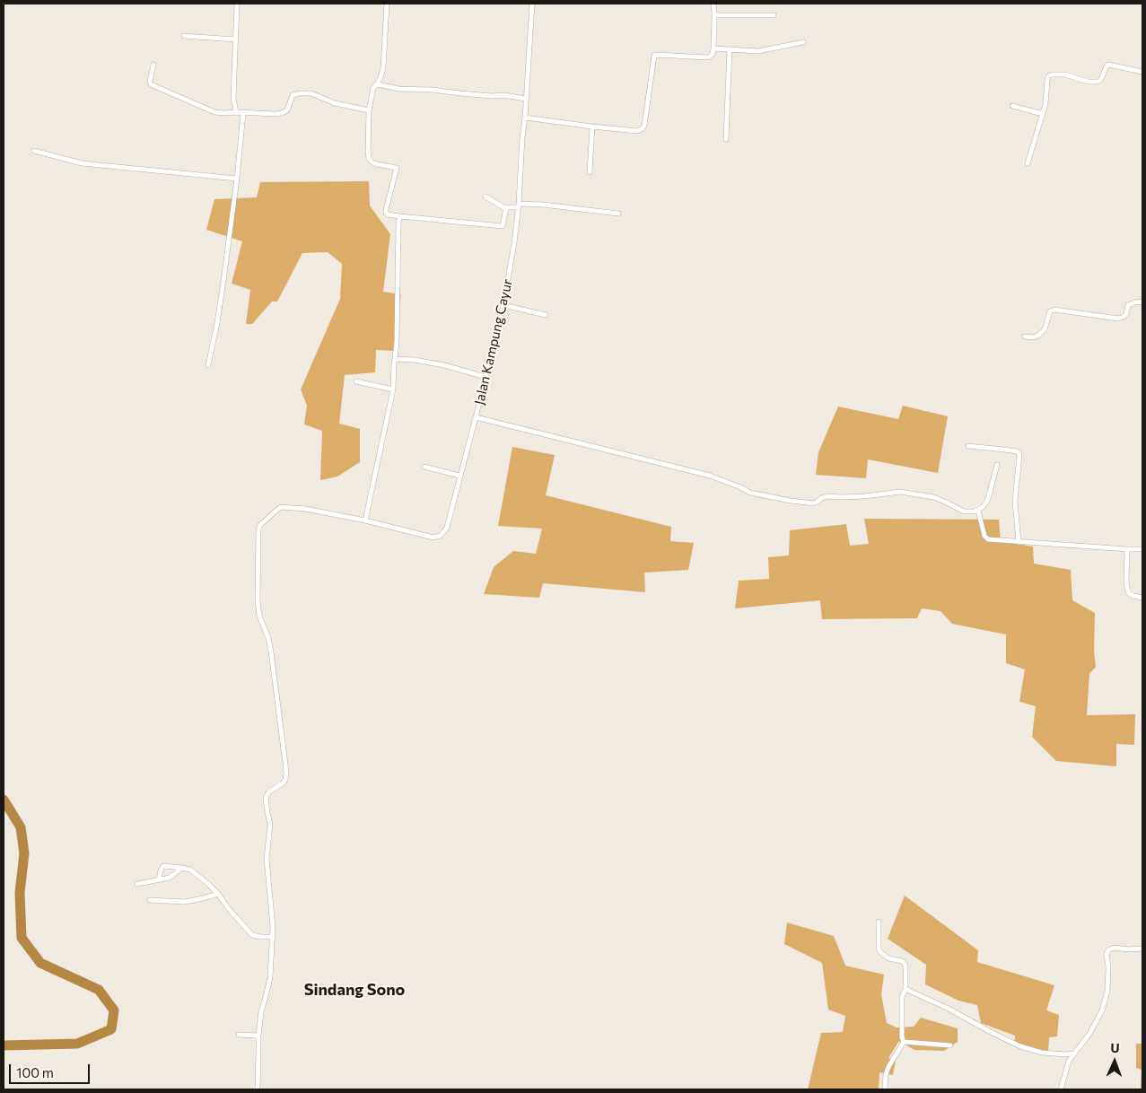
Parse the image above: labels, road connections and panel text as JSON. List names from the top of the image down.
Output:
{
  "streets": {
    "street": ["Jalan Kampung Cayur"]
  },
  "districts": ["Sindang Sono"],
  "scale_bar": "100 m",
  "north": "top"
}
